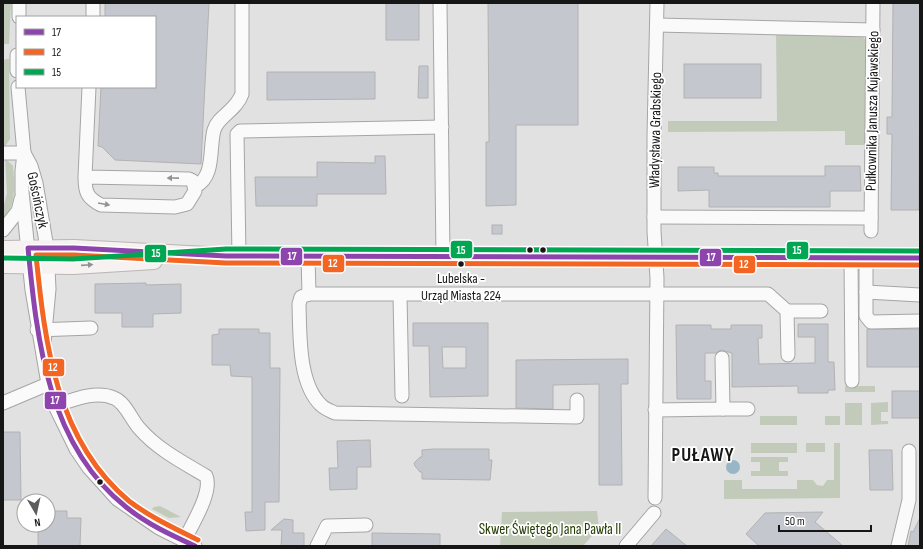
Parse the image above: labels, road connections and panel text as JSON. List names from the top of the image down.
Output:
{
  "streets": {
    "street": ["Pułkownika Janusza Kujawskiego", "Władysława Grabskiego", "Gościńczyk"]
  },
  "crossings": [
    ["Pułkownika Janusza Kujawskiego", "Władysława Grabskiego"]
  ],
  "districts": ["PUŁAWY"],
  "parks": ["Skwer Świętego Jana Pawła II"],
  "places": ["Lubelska - Urząd Miasta 224"],
  "lines": ["transit line 17", "transit line 15", "transit line 12"],
  "legend": ["17", "12", "15"],
  "scale_bar": "50 m",
  "north": "bottom"
}
